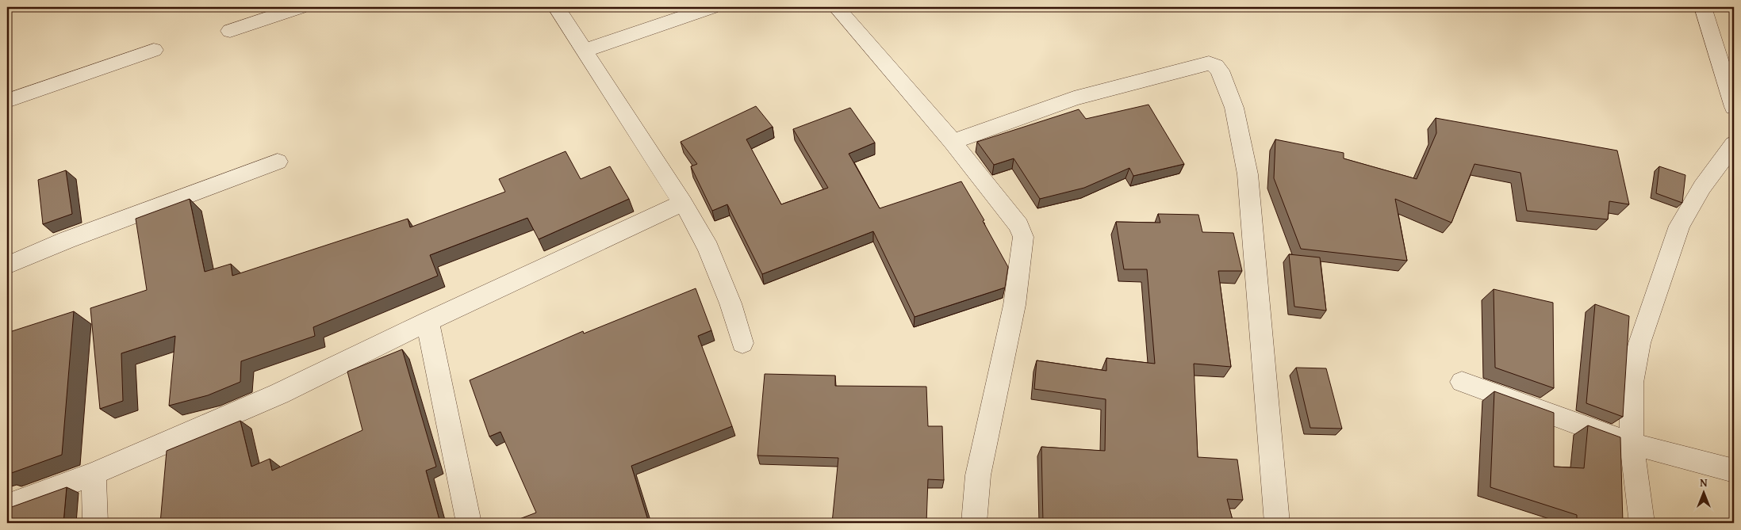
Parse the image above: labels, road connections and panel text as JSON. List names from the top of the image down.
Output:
{
  "north": "top"
}
